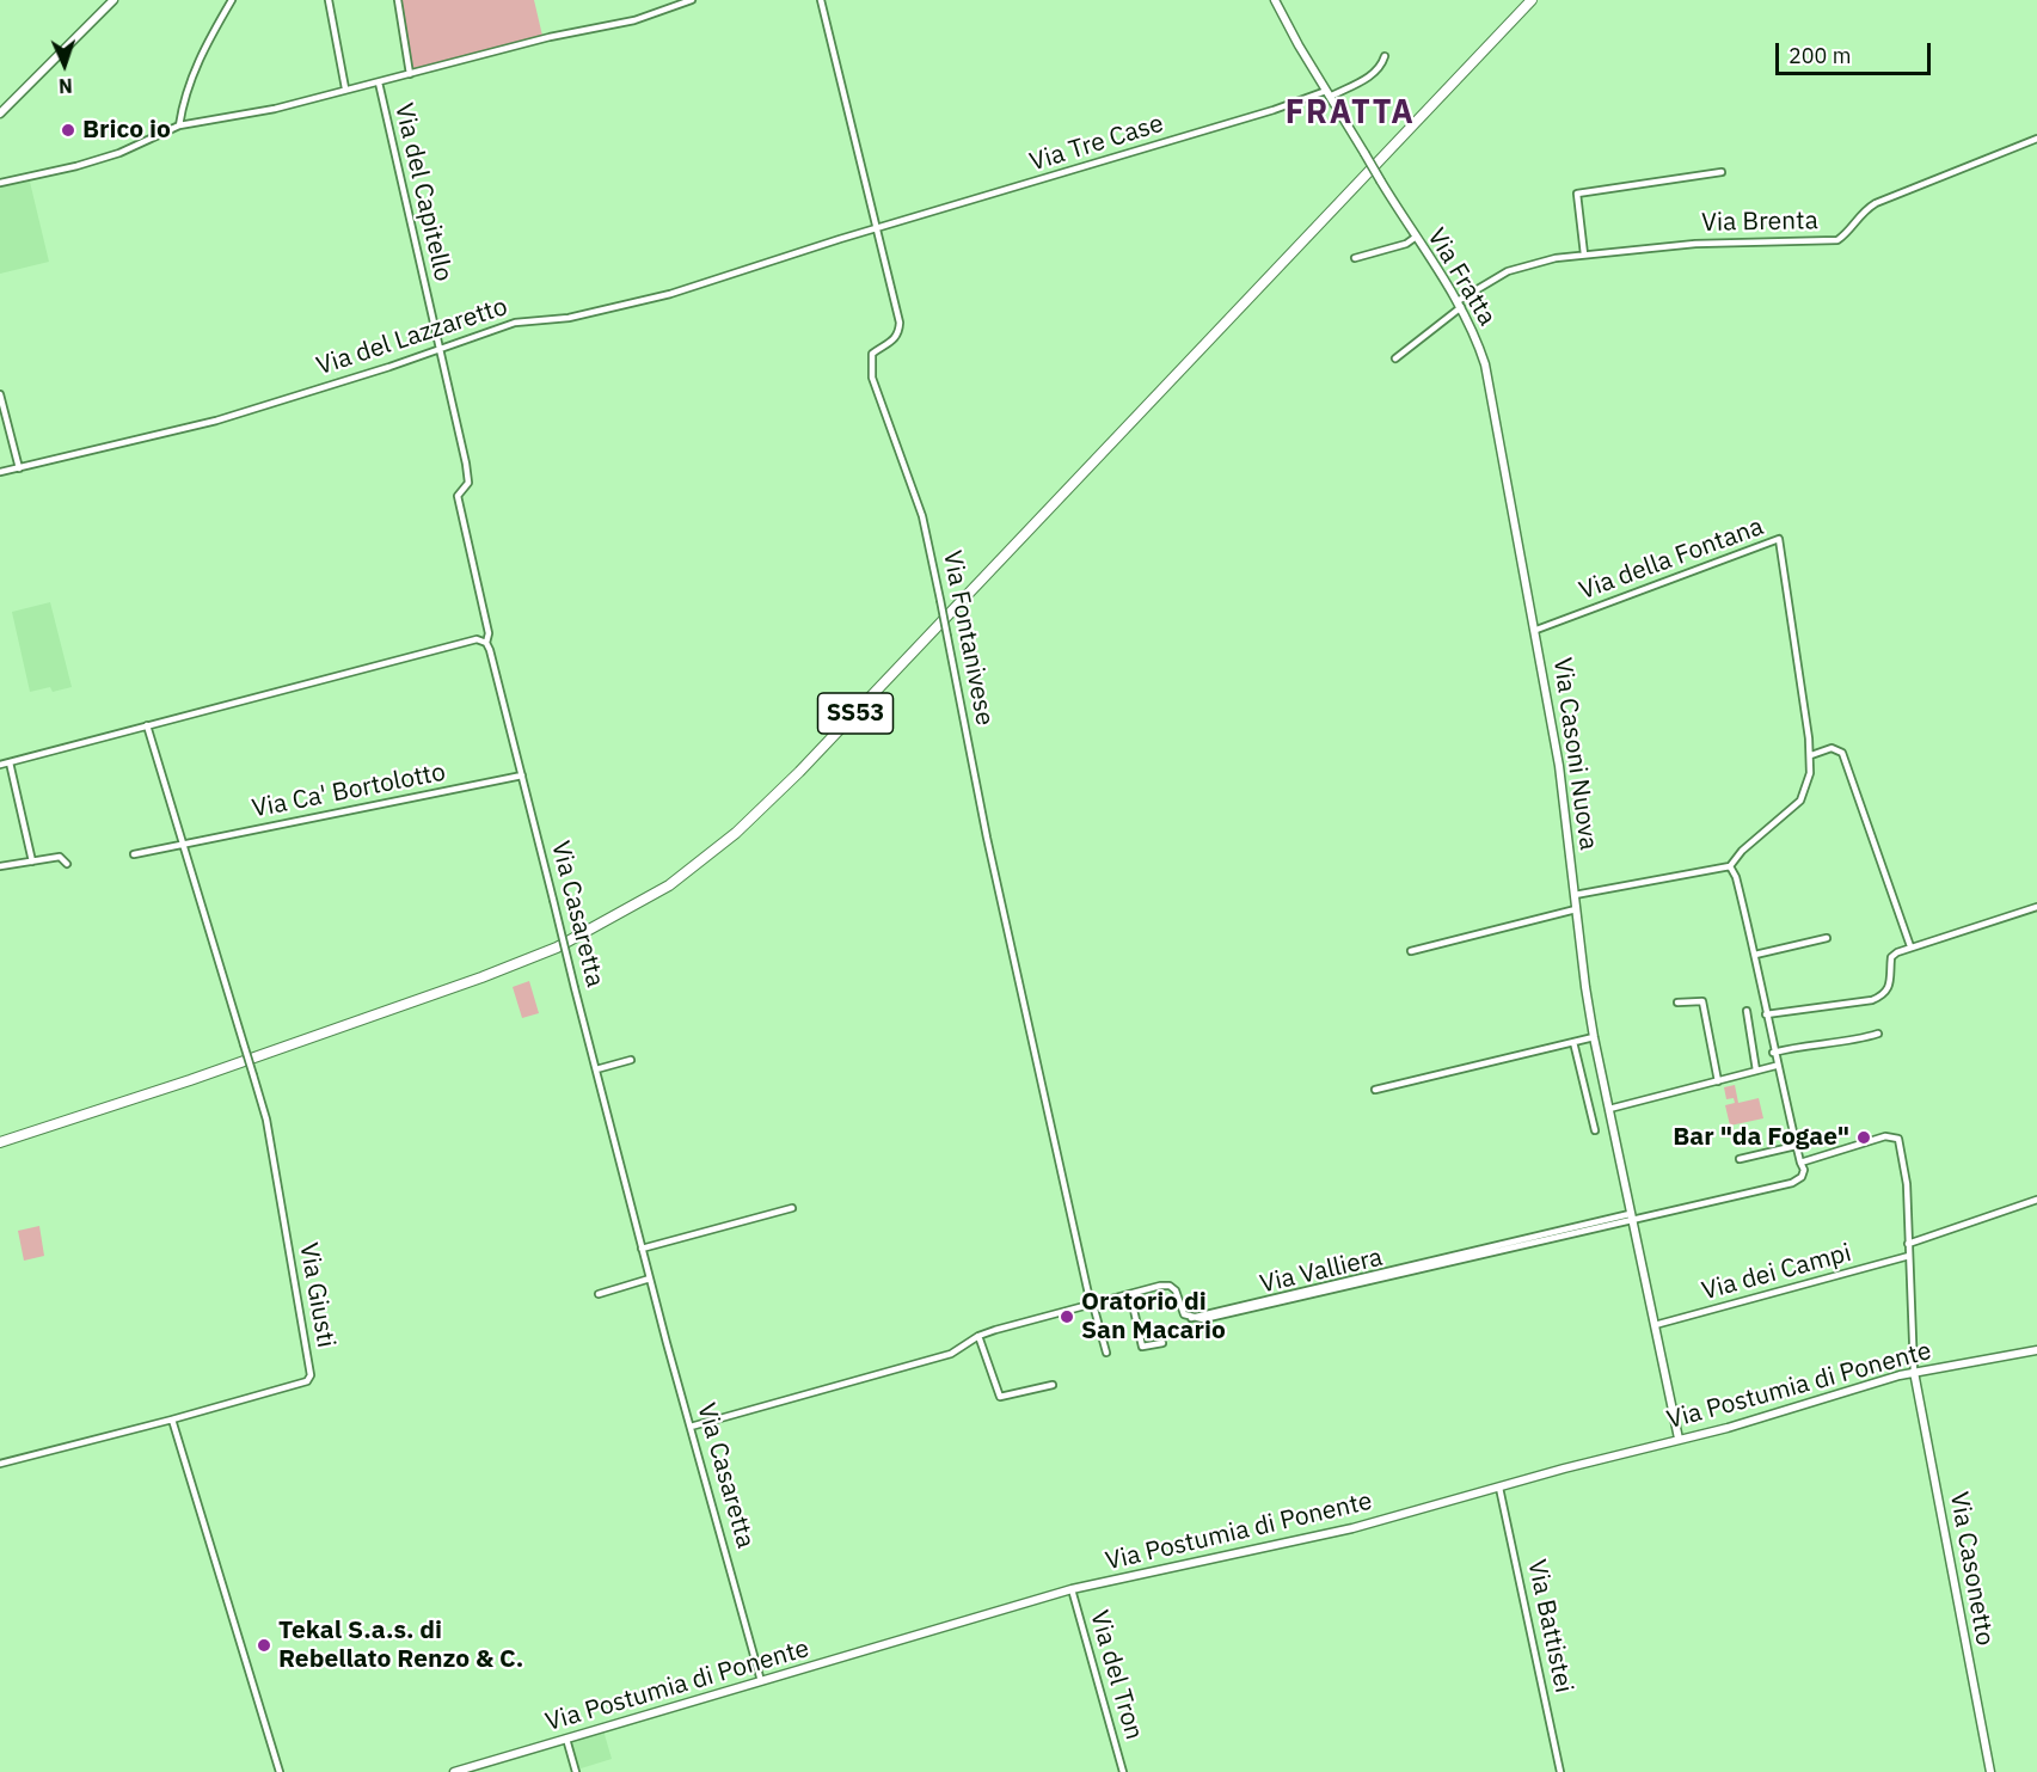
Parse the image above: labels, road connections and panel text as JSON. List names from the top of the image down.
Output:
{
  "streets": {
    "highway": ["SS53"],
    "main road": [
      "Via Fratta",
      "Via Casoni Nuova",
      "Via Postumia di Ponente",
      "Via Casonetto"
    ],
    "street": [
      "Via Tre Case",
      "Via del Capitello",
      "Via Brenta",
      "Via del Lazzaretto",
      "Via della Fontana",
      "Via Fontanivese",
      "Via Ca' Bortolotto",
      "Via Casaretta",
      "Via Valliera",
      "Via dei Campi",
      "Via Giusti",
      "Via Battistei",
      "Via del Tron"
    ]
  },
  "crossings": [
    ["Via Tre Case", "Via Fratta"],
    ["Via Tre Case", "Via del Lazzaretto"],
    ["Via Tre Case", "Via Fontanivese"],
    ["Via del Capitello", "Via del Lazzaretto"],
    ["Via del Capitello", "Via Casaretta"],
    ["Via Brenta", "Via Fratta"],
    ["Via Fratta", "Via Casoni Nuova"],
    ["Via del Lazzaretto", "Via Fontanivese"],
    ["Via della Fontana", "Via Casoni Nuova"],
    ["Via Casoni Nuova", "Via Valliera"],
    ["Via Casoni Nuova", "Via dei Campi"],
    ["Via Casoni Nuova", "Via Postumia di Ponente"],
    ["Via Ca' Bortolotto", "Via Casaretta"],
    ["Via Ca' Bortolotto", "Via Giusti"],
    ["Via Casaretta", "Via Postumia di Ponente"],
    ["Via Postumia di Ponente", "Via Casonetto"],
    ["Via Postumia di Ponente", "Via Battistei"],
    ["Via Postumia di Ponente", "Via del Tron"]
  ],
  "districts": ["FRATTA"],
  "places": [
    "Brico io",
    "Bar \"da Fogae\"",
    "Oratorio di San Macario",
    "Tekal S.a.s. di Rebellato Renzo & C."
  ],
  "scale_bar": "200 m",
  "north": "bottom"
}
